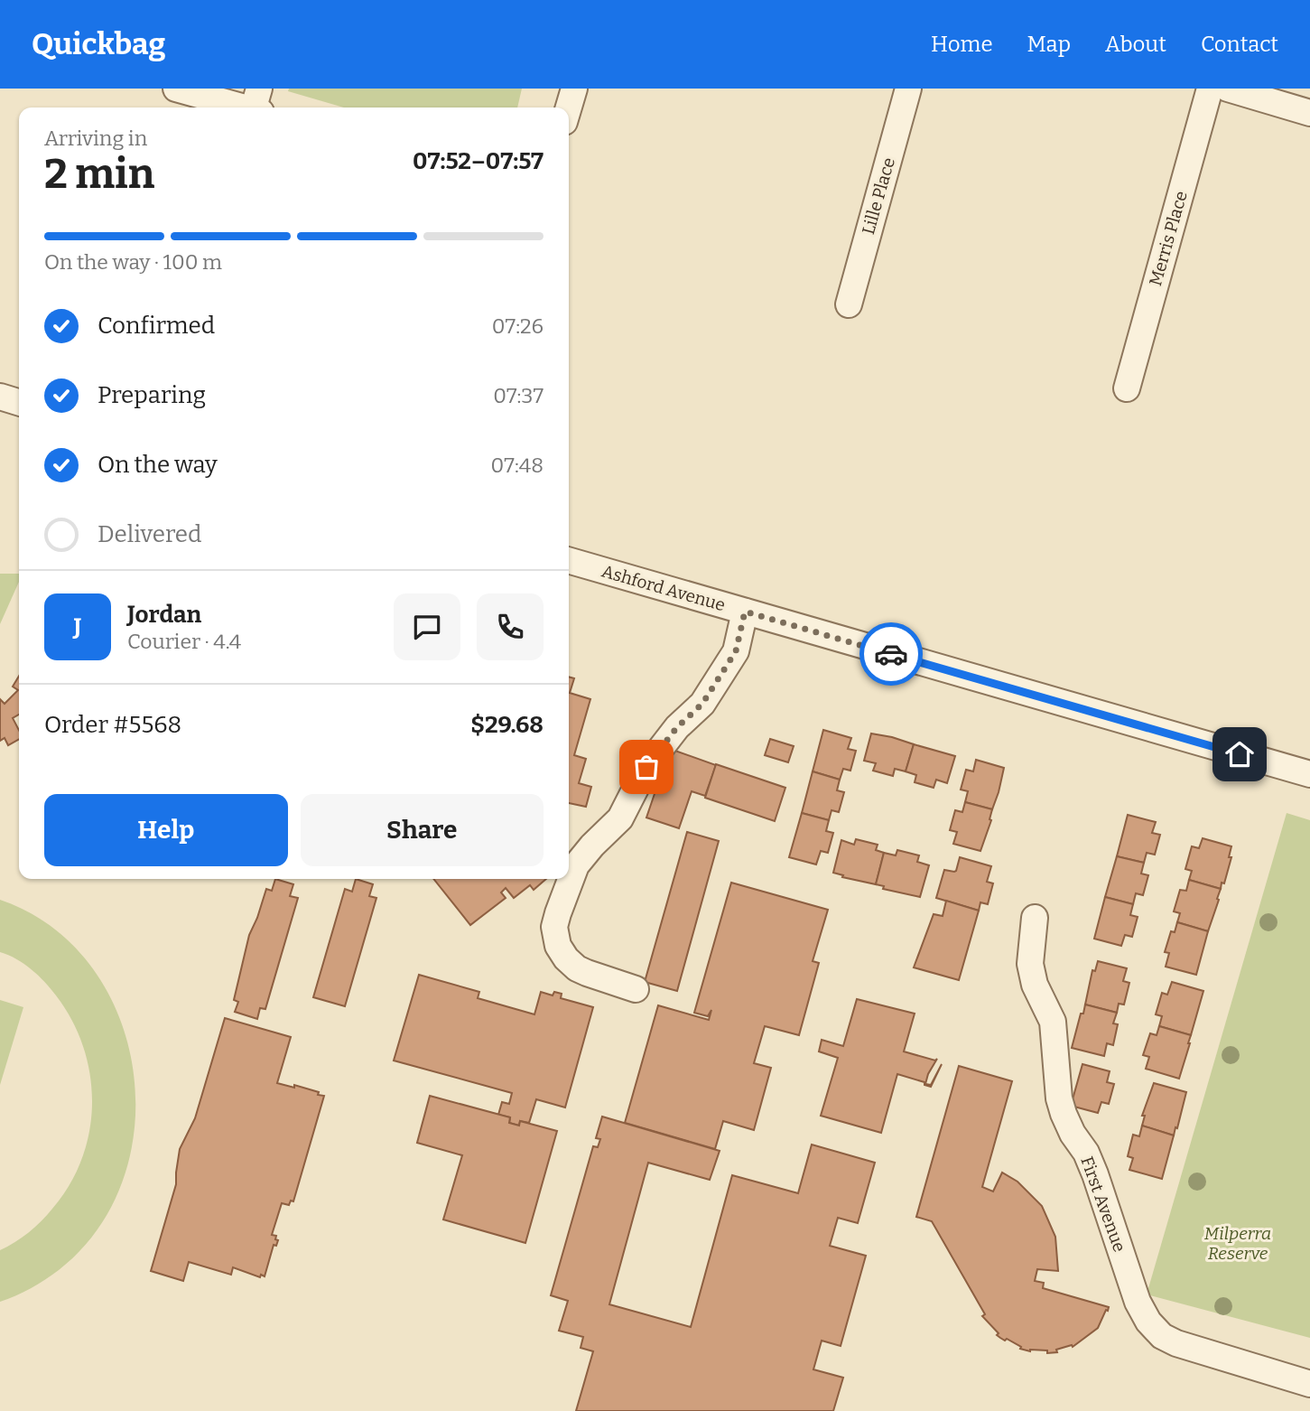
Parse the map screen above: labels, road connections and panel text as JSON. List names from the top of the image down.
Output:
{
  "streets": {
    "street": [
      "Lille Place",
      "Merris Place",
      "Ashford Avenue",
      "First Avenue"
    ]
  },
  "parks": ["Milperra Reserve"],
  "page": {
    "header": "Quickbag",
    "nav": [
      "Home",
      "Map",
      "About",
      "Contact"
    ],
    "heading": ["2 min", "Arriving in", "07:52–07:57"],
    "panel": [
      "Jordan",
      "Courier · 4.4",
      "Order #5568",
      "$29.68"
    ],
    "bar": "On the way · 100 m",
    "list": [
      ["Confirmed", "07:26"],
      ["Preparing", "07:37"],
      ["On the way", "07:48"],
      "Delivered"
    ],
    "round": "J",
    "buttons": ["Help", "Share"]
  }
}
